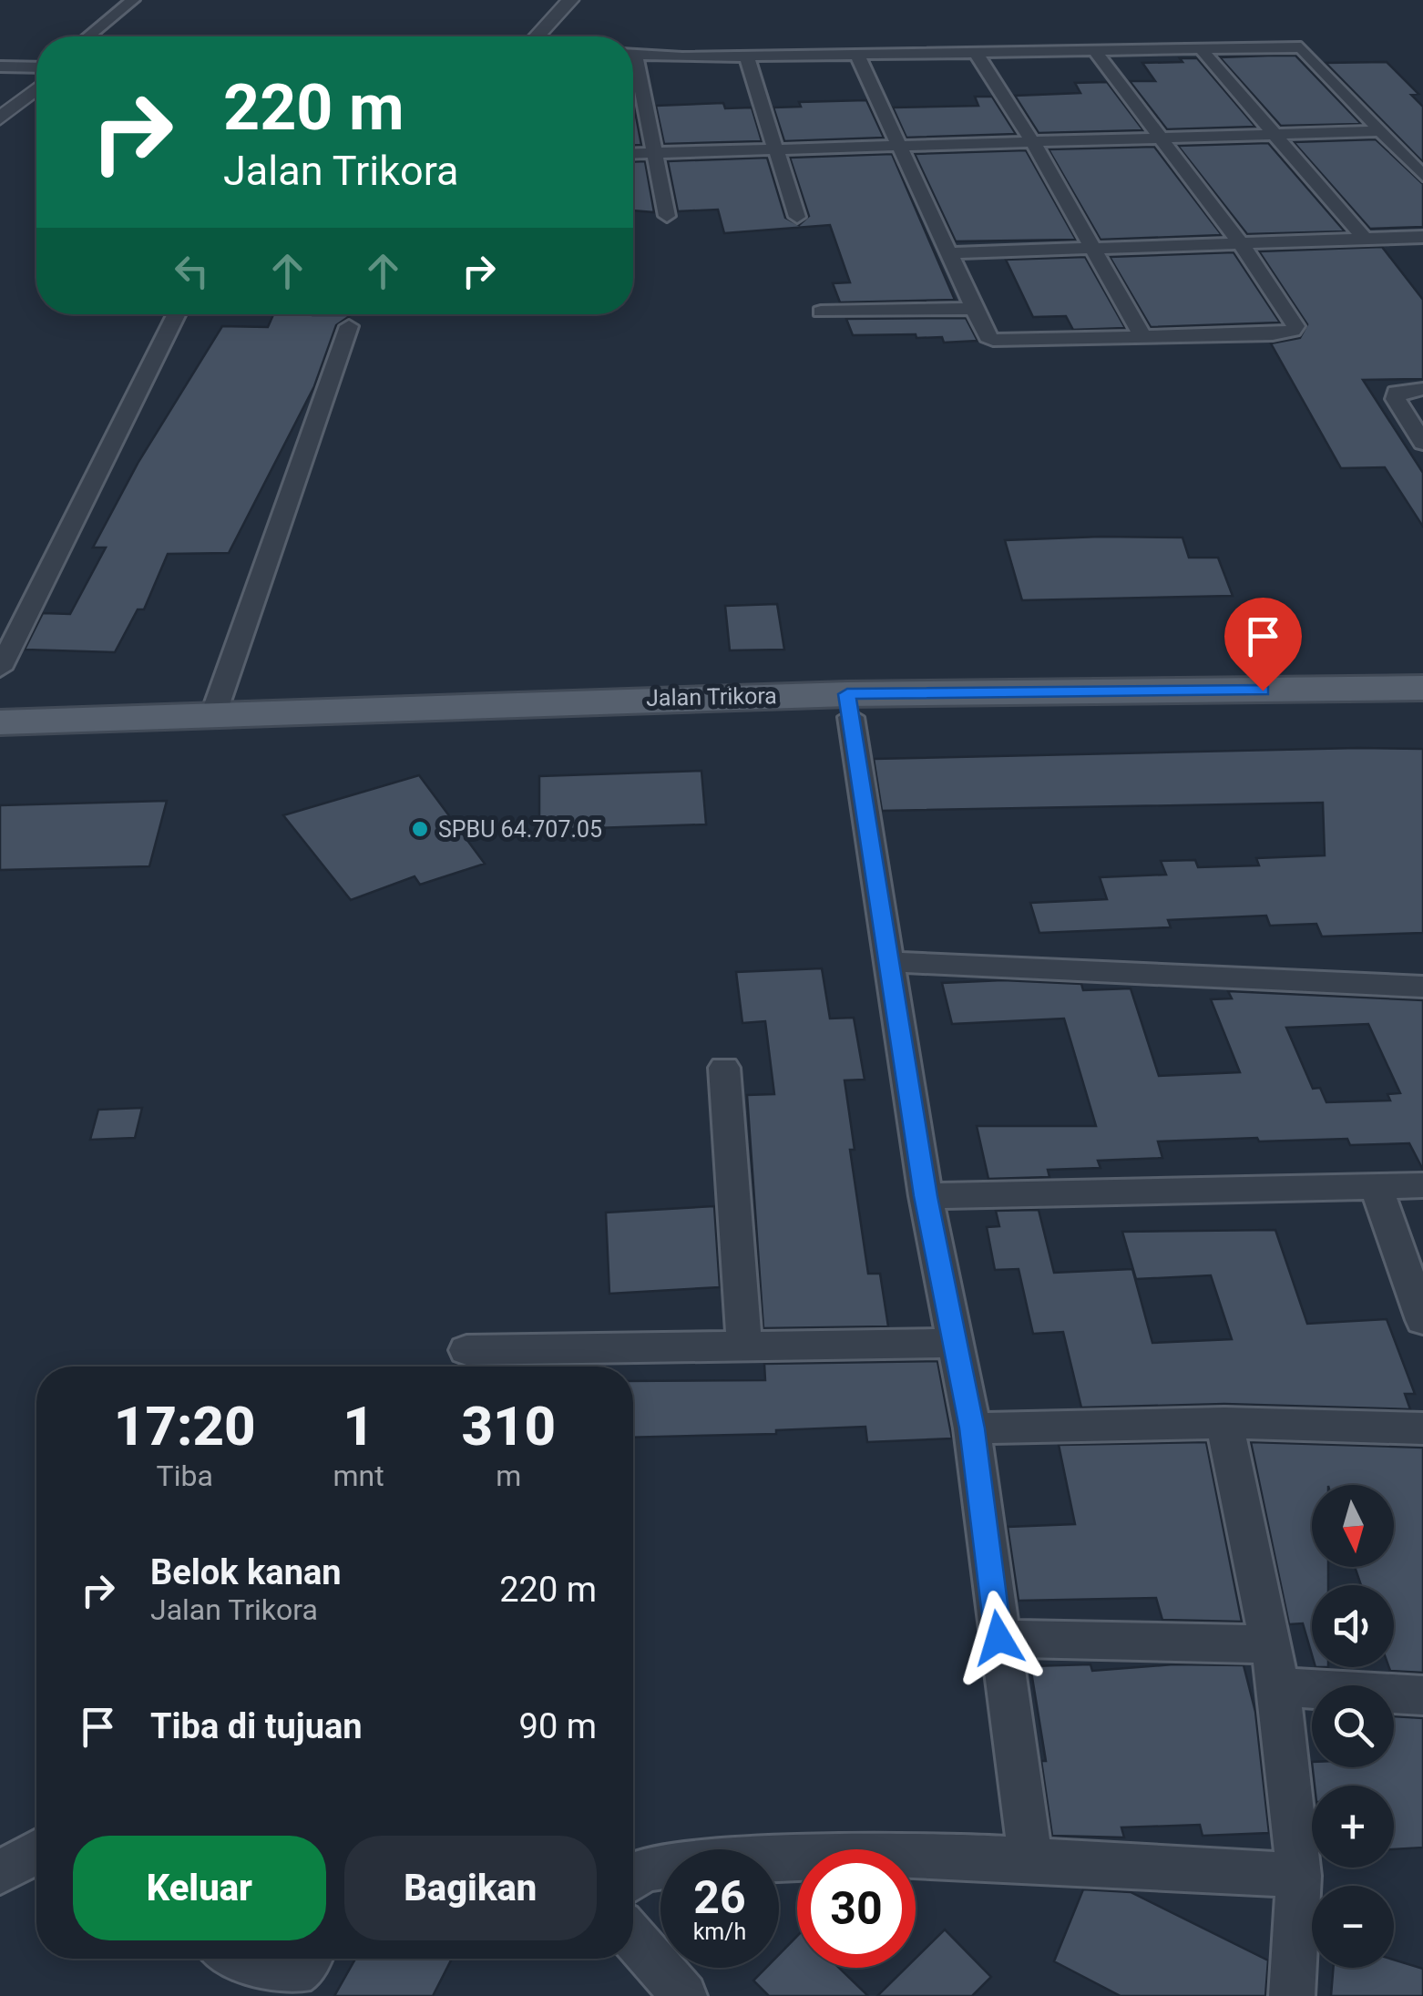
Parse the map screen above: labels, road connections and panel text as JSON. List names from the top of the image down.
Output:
{
  "streets": {
    "main road": ["Jalan Trikora"]
  },
  "places": ["SPBU 64.707.05"],
  "north": "bottom",
  "page": {
    "turn": ["220 m", "Jalan Trikora"],
    "eta": [
      "17:20",
      "Tiba",
      "1",
      "mnt",
      "310",
      "m"
    ],
    "map_buttons": ["+", "−"],
    "list": [
      {
        "name": "Belok kanan",
        "note": "Jalan Trikora",
        "value": "220 m"
      },
      {
        "name": "Tiba di tujuan",
        "value": "90 m"
      }
    ],
    "buttons": ["Keluar", "Bagikan"],
    "speed": "26 km/h",
    "limit": "30"
  }
}
